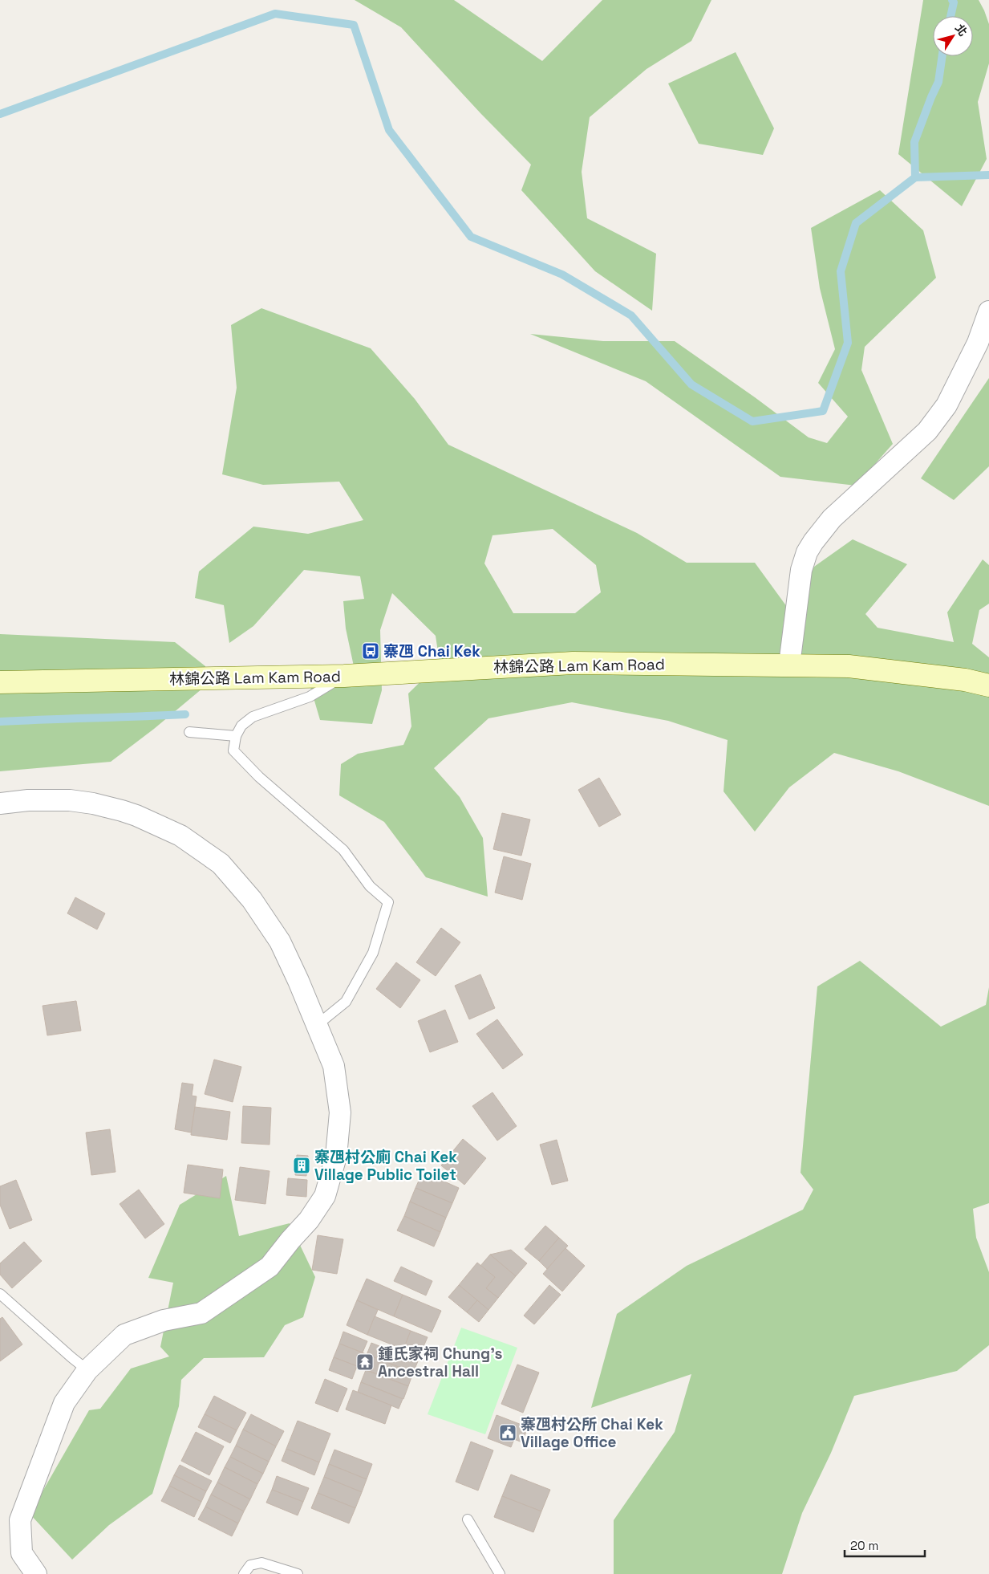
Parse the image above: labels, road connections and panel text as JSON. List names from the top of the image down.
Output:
{
  "streets": {
    "main road": ["林錦公路 Lam Kam Road"]
  },
  "places": {
    "bus stop": ["寨乪 Chai Kek"],
    "building": ["寨乪村公廁 Chai Kek Village Public Toilet"],
    "temple": ["鍾氏家祠 Chung's Ancestral Hall"],
    "public building": ["寨乪村公所 Chai Kek Village Office"]
  },
  "scale_bar": "20 m",
  "north": "top right"
}
